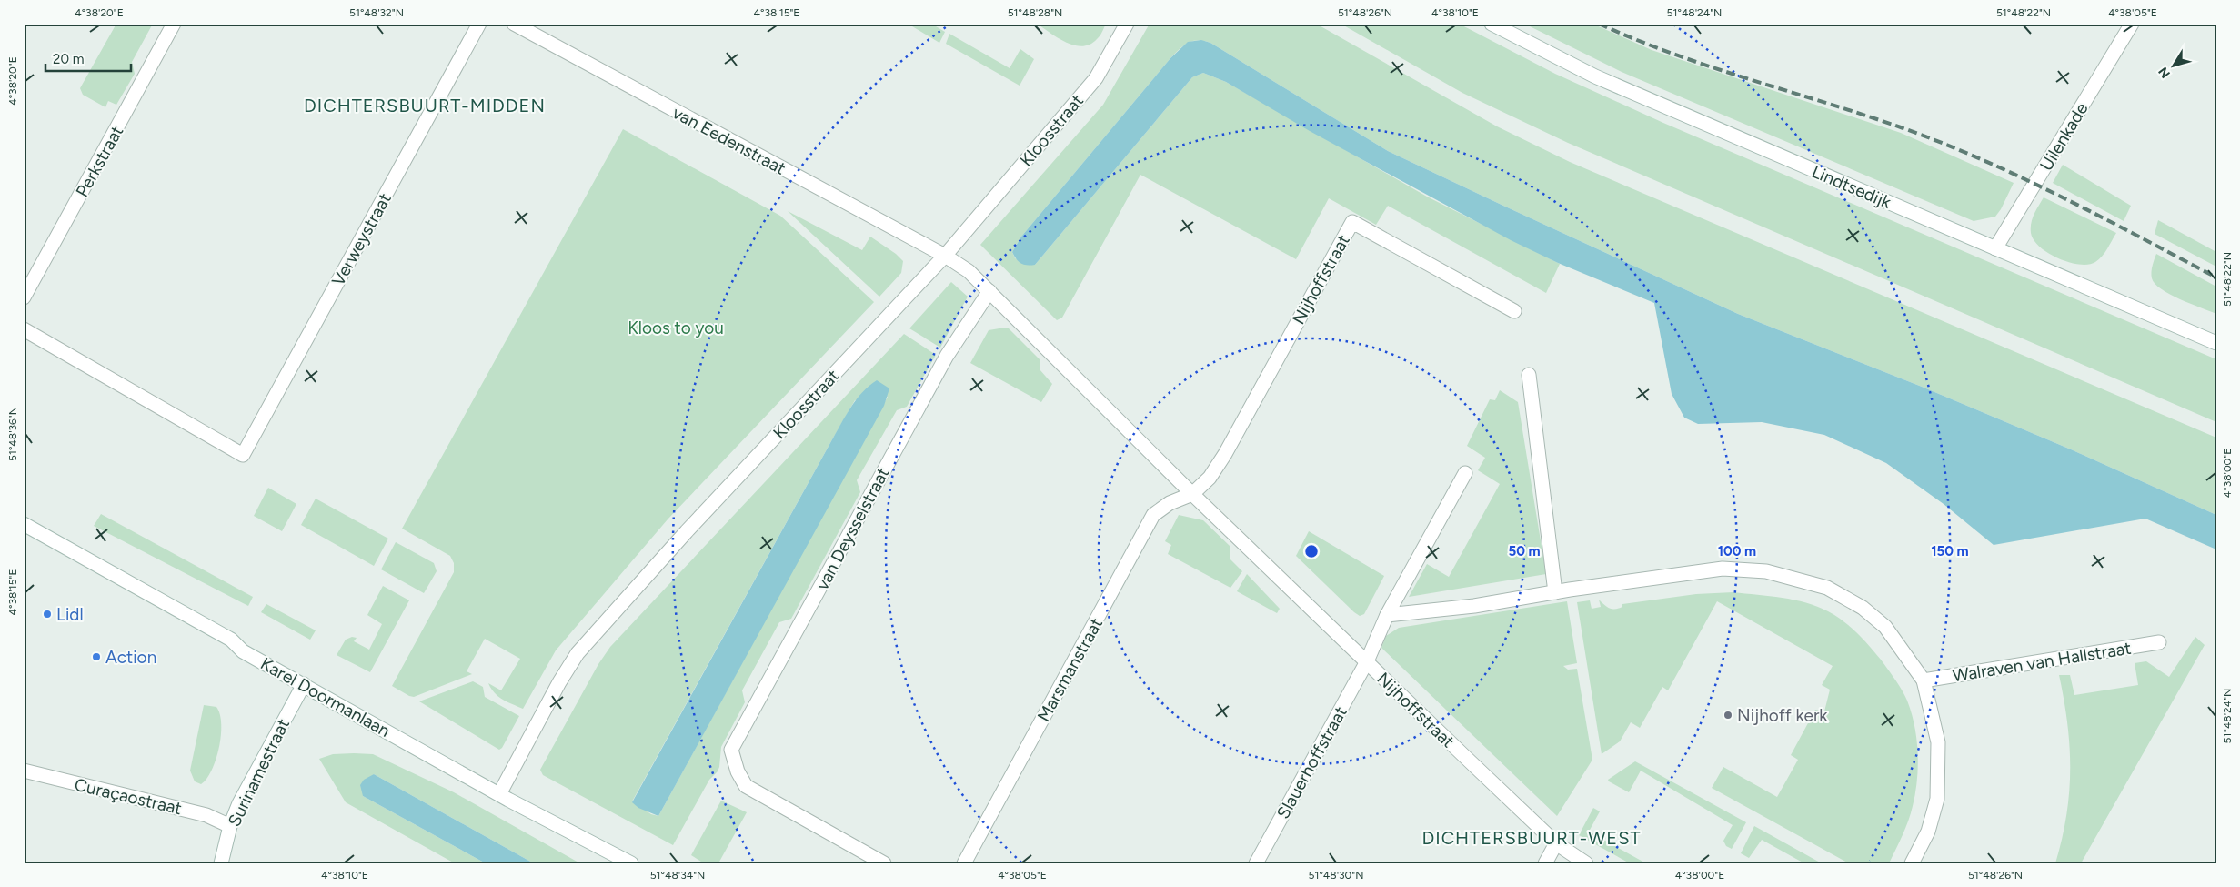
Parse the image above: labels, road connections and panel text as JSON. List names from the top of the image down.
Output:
{
  "streets": {
    "street": [
      "Kloosstraat",
      "Uilenkade",
      "van Eedenstraat",
      "Perkstraat",
      "Lindtsedijk",
      "Verweystraat",
      "Nijhoffstraat",
      "van Deysselstraat",
      "Walraven van Hallstraat",
      "Marsmanstraat",
      "Karel Doormanlaan",
      "Slauerhoffstraat",
      "Surinamestraat",
      "Curaçaostraat"
    ]
  },
  "crossings": [
    ["Kloosstraat", "van Eedenstraat"],
    ["Kloosstraat", "Nijhoffstraat"],
    ["Kloosstraat", "Karel Doormanlaan"],
    ["Uilenkade", "Lindtsedijk"],
    ["van Eedenstraat", "Nijhoffstraat"],
    ["Nijhoffstraat", "van Deysselstraat"],
    ["Nijhoffstraat", "Marsmanstraat"],
    ["Nijhoffstraat", "Slauerhoffstraat"],
    ["Karel Doormanlaan", "Surinamestraat"],
    ["Surinamestraat", "Curaçaostraat"]
  ],
  "districts": ["DICHTERSBUURT-MIDDEN", "DICHTERSBUURT-WEST"],
  "parks": ["Kloos to you"],
  "places": ["Lidl", "Action", "Nijhoff kerk"],
  "scale_bar": "20 m",
  "north": "bottom left",
  "coordinates": [
    "4°38'20\"E",
    "51°48'32\"N",
    "4°38'15\"E",
    "51°48'28\"N",
    "51°48'26\"N",
    "4°38'10\"E",
    "51°48'24\"N",
    "51°48'22\"N",
    "4°38'05\"E",
    "51°48'36\"N",
    "4°38'00\"E",
    "51°48'34\"N",
    "51°48'30\"N"
  ],
  "rings": ["50 m", "100 m", "150 m"]
}
